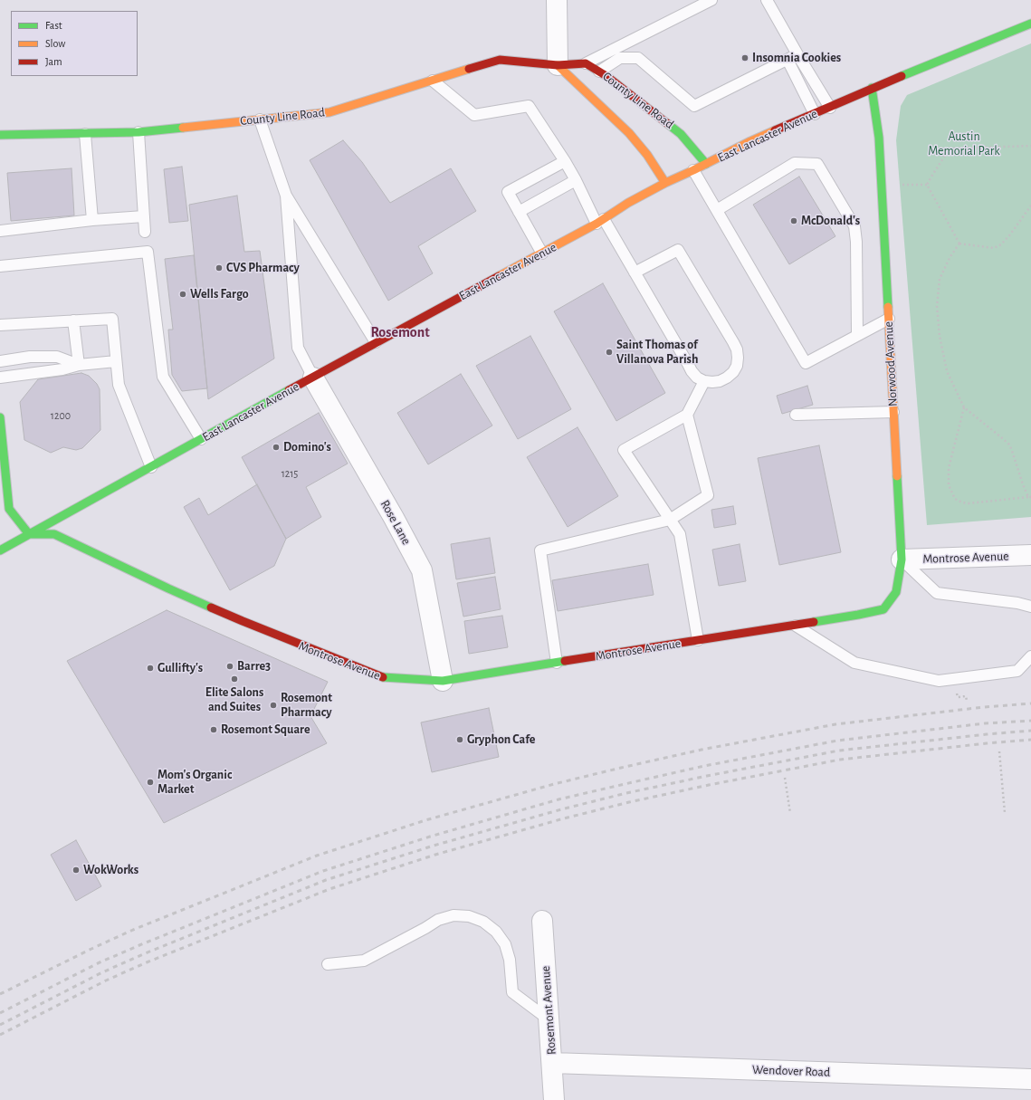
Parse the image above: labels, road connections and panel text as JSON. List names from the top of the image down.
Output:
{
  "streets": {
    "main road": [
      "County Line Road",
      "East Lancaster Avenue",
      "Norwood Avenue",
      "Montrose Avenue"
    ],
    "street": ["Rose Lane", "Rosemont Avenue", "Wendover Road"]
  },
  "crossings": [
    ["County Line Road", "East Lancaster Avenue"],
    ["East Lancaster Avenue", "Norwood Avenue"],
    ["East Lancaster Avenue", "Rose Lane"],
    ["East Lancaster Avenue", "Montrose Avenue"],
    ["Norwood Avenue", "Montrose Avenue"],
    ["Rose Lane", "Montrose Avenue"],
    ["Rosemont Avenue", "Wendover Road"]
  ],
  "districts": ["Rosemont"],
  "parks": ["Austin Memorial Park"],
  "places": [
    "Insomnia Cookies",
    "McDonald's",
    "CVS Pharmacy",
    "Wells Fargo",
    "Saint Thomas of Villanova Parish",
    "Domino's",
    "Barre3",
    "Gullifty's",
    "Elite Salons and Suites",
    "Rosemont Pharmacy",
    "Rosemont Square",
    "Gryphon Cafe",
    "Mom's Organic Market",
    "WokWorks"
  ],
  "house_numbers": ["1200", "1215"],
  "legend": ["Fast", "Slow", "Jam"]
}
